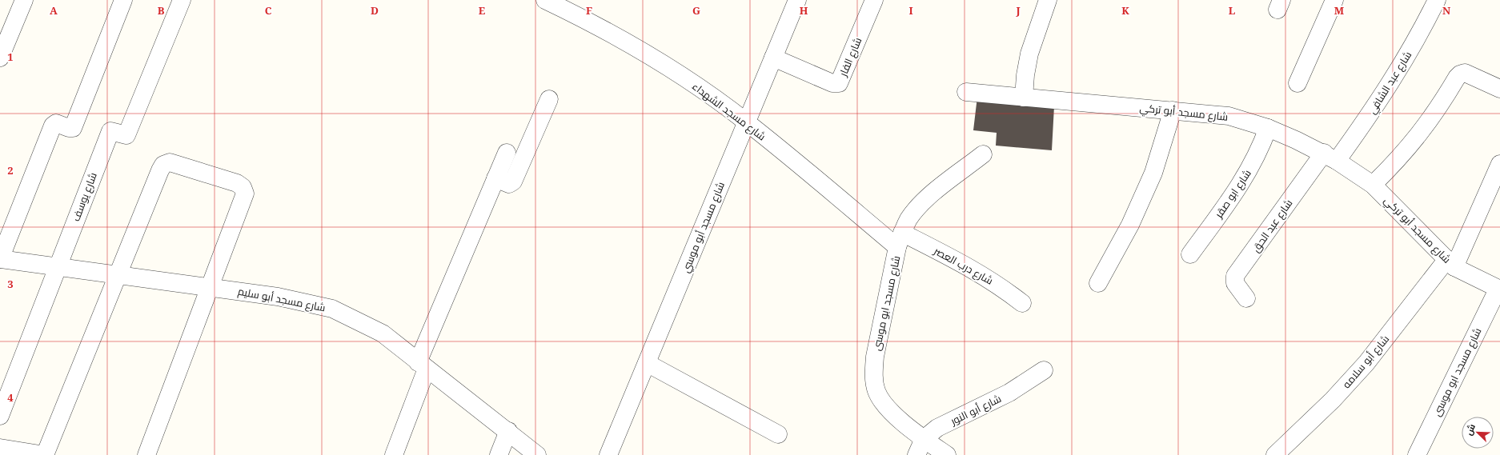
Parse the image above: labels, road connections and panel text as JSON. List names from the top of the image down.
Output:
{
  "streets": {
    "street": [
      "شارع الفار",
      "شارع عبد الشافي",
      "شارع مسجد الشهداء",
      "شارع مسجد أبو تركي",
      "شارع ابو صقر",
      "شارع يوسف",
      "شارع عبد الحق",
      "شارع مسجد أبو موسي",
      "شارع درب العصر",
      "شارع مسجد أبو سليم",
      "شارع مسجد ابو موسى",
      "شارع أبو سلامه",
      "شارع أبو النور"
    ]
  },
  "crossings": [
    ["شارع الفار", "شارع مسجد أبو موسي"],
    ["شارع عبد الشافي", "شارع مسجد أبو تركي"],
    ["شارع عبد الشافي", "شارع عبد الحق"],
    ["شارع مسجد الشهداء", "شارع مسجد أبو موسي"],
    ["شارع مسجد الشهداء", "شارع درب العصر"],
    ["شارع مسجد الشهداء", "شارع مسجد ابو موسى"],
    ["شارع مسجد أبو تركي", "شارع ابو صقر"],
    ["شارع مسجد أبو تركي", "شارع عبد الحق"],
    ["شارع مسجد أبو تركي", "شارع مسجد ابو موسى"],
    ["شارع مسجد أبو تركي", "شارع أبو سلامه"],
    ["شارع يوسف", "شارع مسجد أبو سليم"],
    ["شارع درب العصر", "شارع مسجد ابو موسى"],
    ["شارع مسجد ابو موسى", "شارع أبو النور"]
  ],
  "north": "top left",
  "grid": {
    "columns": [
      "A",
      "B",
      "C",
      "D",
      "E",
      "F",
      "G",
      "H",
      "I",
      "J",
      "K",
      "L",
      "M",
      "N"
    ],
    "rows": [
      "1",
      "2",
      "3",
      "4"
    ]
  }
}
